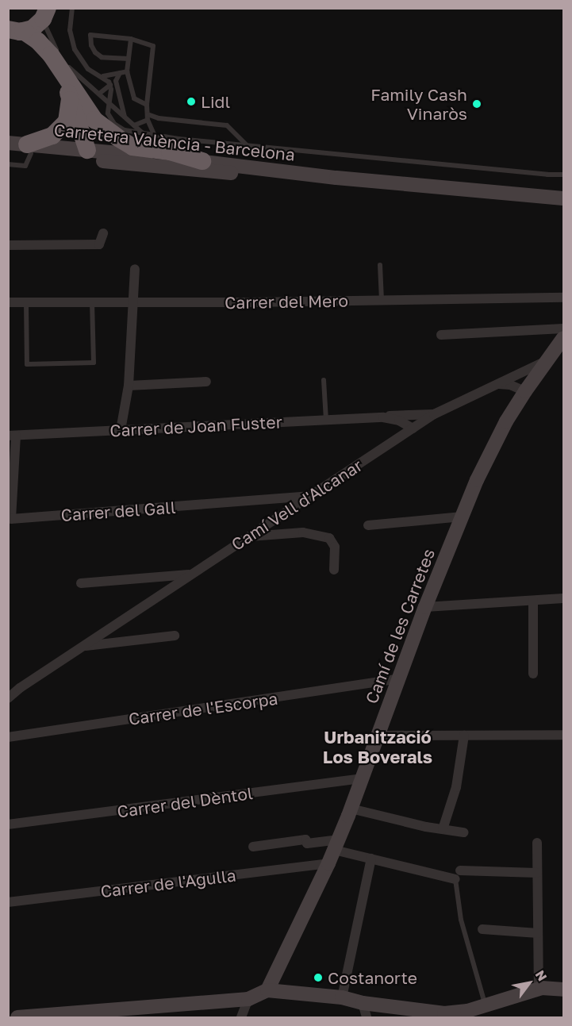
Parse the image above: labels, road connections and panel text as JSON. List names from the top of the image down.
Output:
{
  "streets": {
    "street": [
      "Carretera València - Barcelona",
      "Carrer del Mero",
      "Carrer de Joan Fuster",
      "Camí Vell d'Alcanar",
      "Carrer del Gall",
      "Camí de les Carretes",
      "Carrer de l'Escorpa",
      "Carrer del Dèntol",
      "Carrer de l'Agulla"
    ]
  },
  "crossings": [
    ["Carrer de Joan Fuster", "Camí Vell d'Alcanar"],
    ["Carrer de Joan Fuster", "Carrer del Gall"],
    ["Camí Vell d'Alcanar", "Carrer del Gall"],
    ["Camí Vell d'Alcanar", "Camí de les Carretes"],
    ["Camí de les Carretes", "Carrer de l'Escorpa"],
    ["Camí de les Carretes", "Carrer del Dèntol"],
    ["Camí de les Carretes", "Carrer de l'Agulla"]
  ],
  "districts": ["Urbanització Los Boverals"],
  "places": ["Lidl", "Family Cash Vinaròs", "Costanorte"],
  "north": "top right"
}
